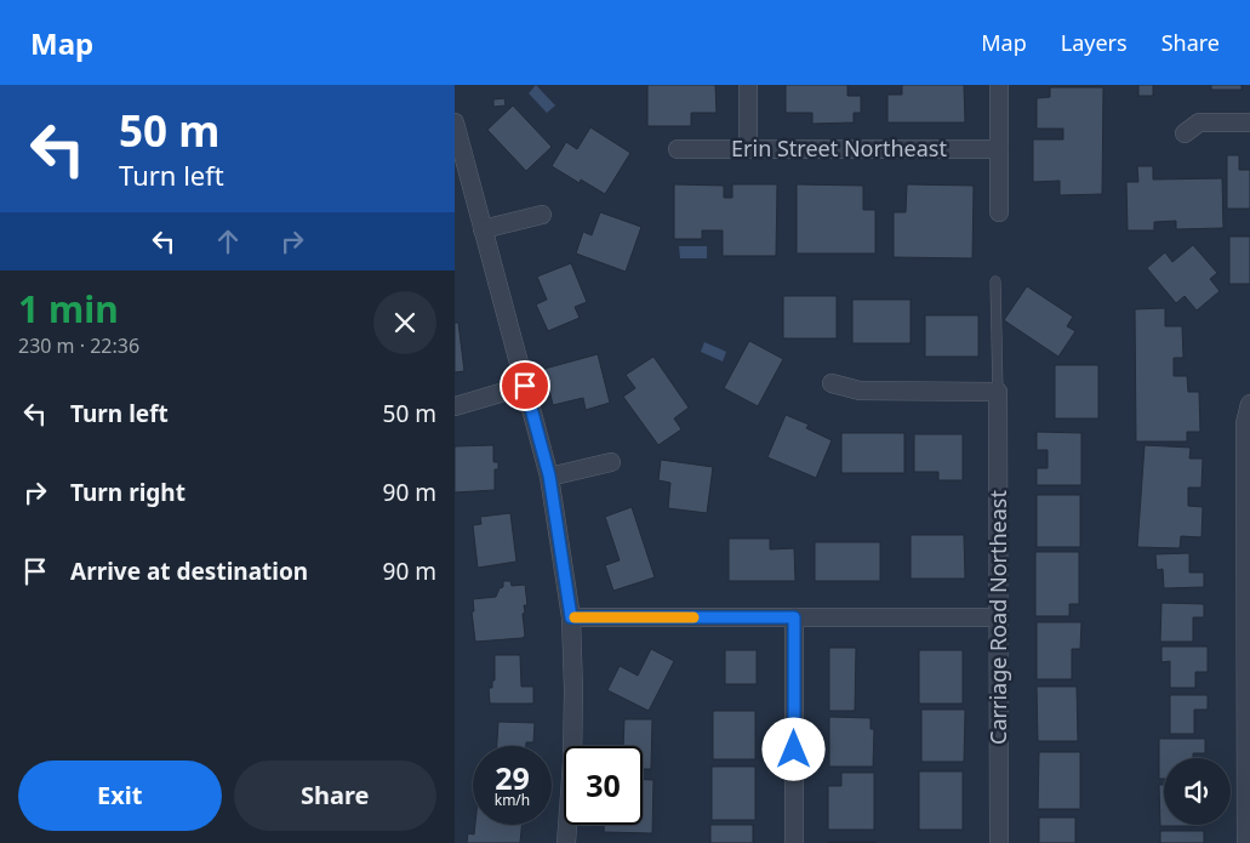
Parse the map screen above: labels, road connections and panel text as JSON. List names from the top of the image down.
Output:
{
  "streets": {
    "street": ["Erin Street Northeast", "Carriage Road Northeast"]
  },
  "page": {
    "header": "Map",
    "nav": ["Map", "Layers", "Share"],
    "turn": ["50 m", "Turn left"],
    "heading": ["1 min", "230 m · 22:36"],
    "list": [
      {
        "name": "Turn left",
        "value": "50 m"
      },
      {
        "name": "Turn right",
        "value": "90 m"
      },
      {
        "name": "Arrive at destination",
        "value": "90 m"
      }
    ],
    "speed": "29 km/h",
    "limit": "30",
    "buttons": ["Exit", "Share"]
  }
}
